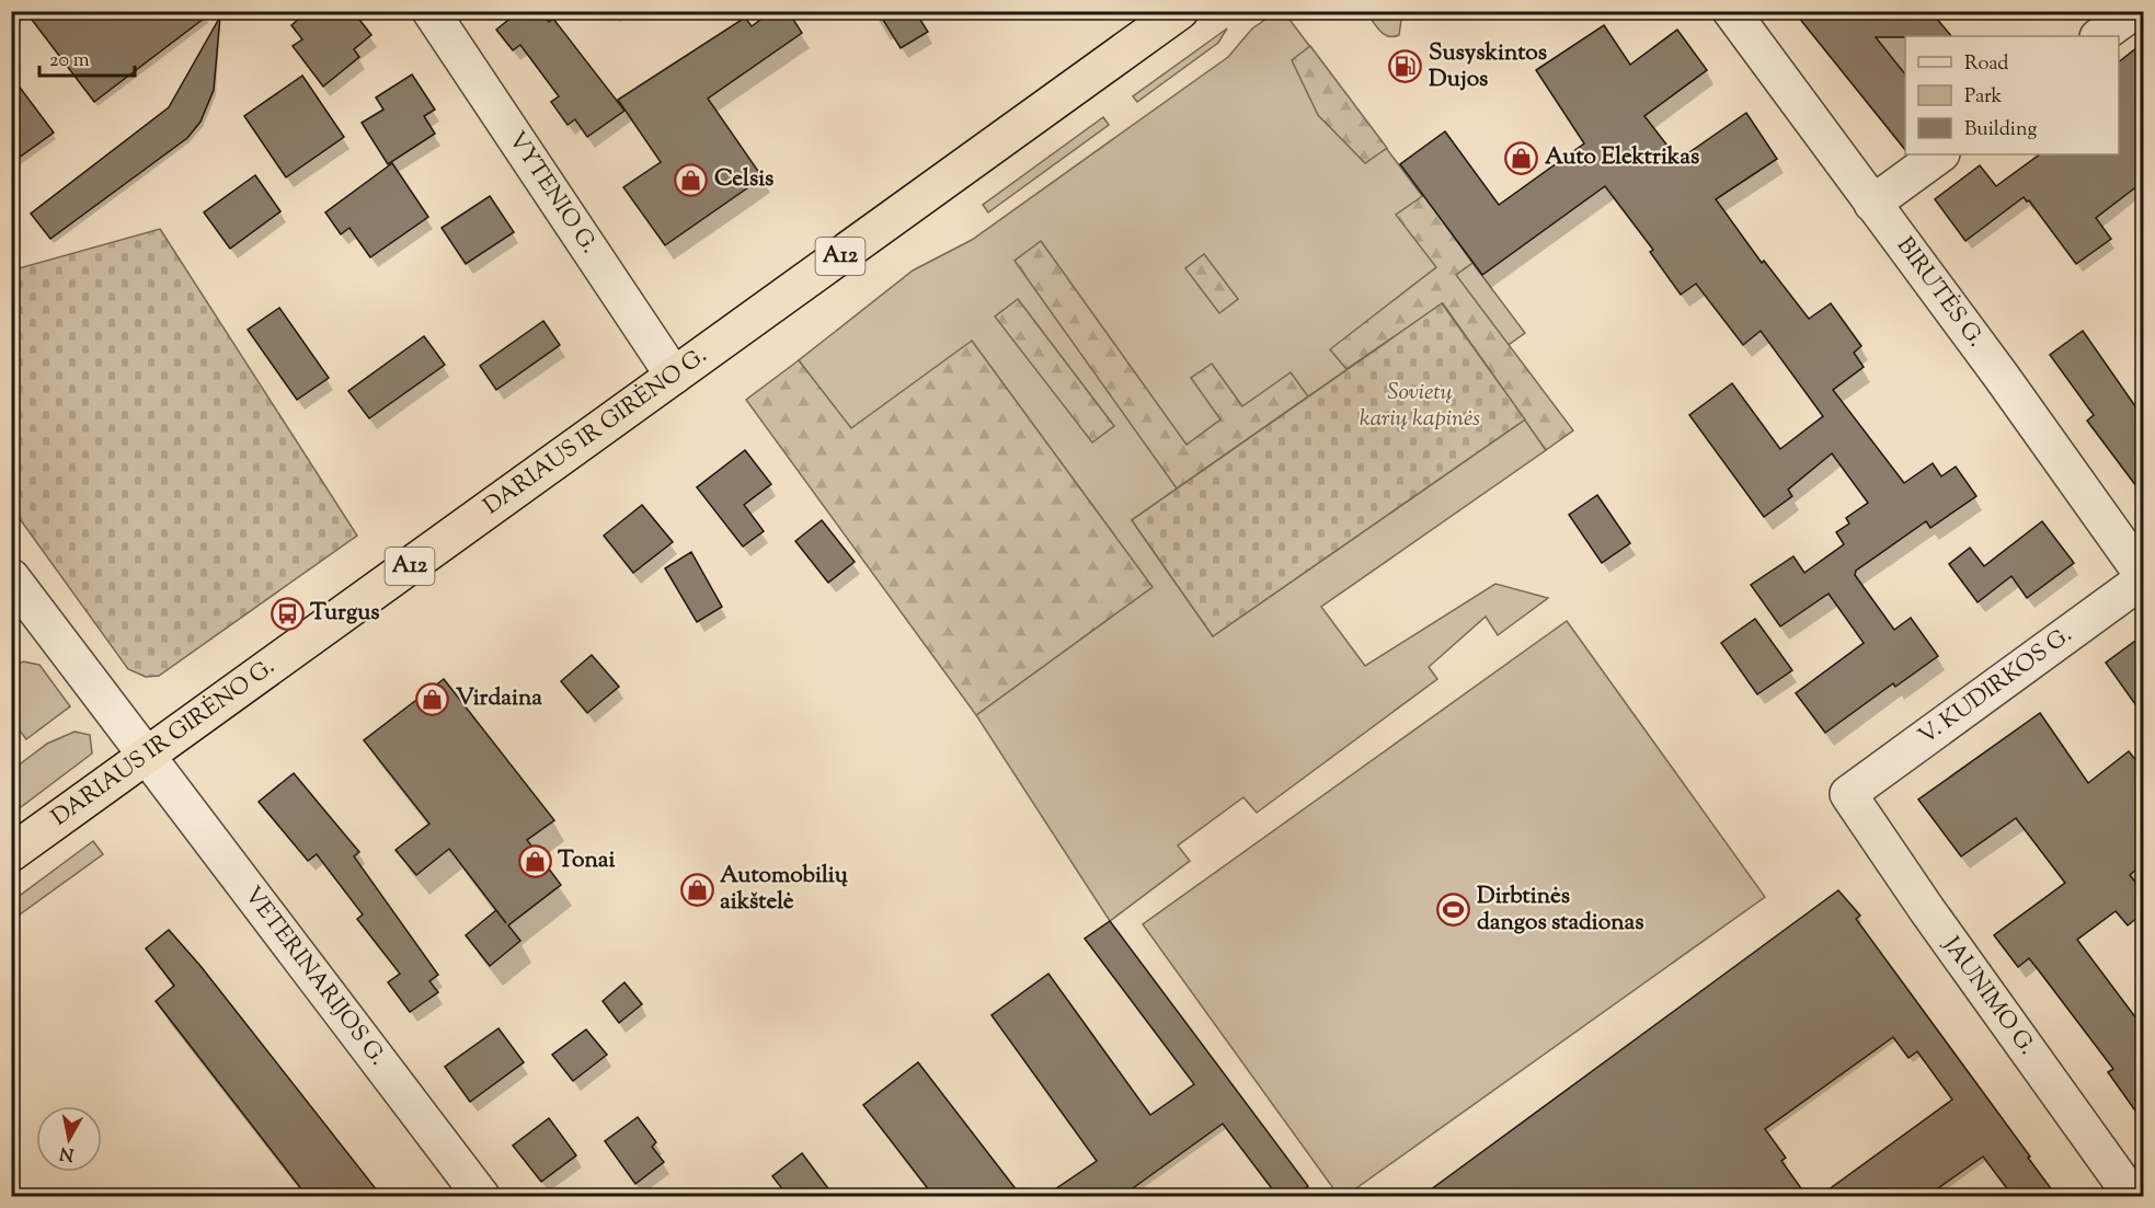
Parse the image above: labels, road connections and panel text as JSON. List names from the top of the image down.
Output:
{
  "streets": {
    "highway": ["A12", "DARIAUS IR GIRĖNO G."],
    "street": [
      "VYTENIO G.",
      "BIRUTĖS G.",
      "V. KUDIRKOS G.",
      "VETERINARIJOS G.",
      "JAUNIMO G."
    ]
  },
  "crossings": [
    ["VYTENIO G.", "DARIAUS IR GIRĖNO G."],
    ["BIRUTĖS G.", "V. KUDIRKOS G."],
    ["DARIAUS IR GIRĖNO G.", "VETERINARIJOS G."],
    ["V. KUDIRKOS G.", "JAUNIMO G."]
  ],
  "parks": ["Sovietų karių kapinės"],
  "places": {
    "fuel station": ["Susyskintos Dujos"],
    "shop": [
      "Auto Elektrikas",
      "Celsis",
      "Virdaina",
      "Tonai",
      "Automobilių aikštelė"
    ],
    "bus stop": ["Turgus"],
    "sports": ["Dirbtinės dangos stadionas"]
  },
  "legend": ["Road", "Park", "Building"],
  "scale_bar": "20 m",
  "north": "bottom"
}
